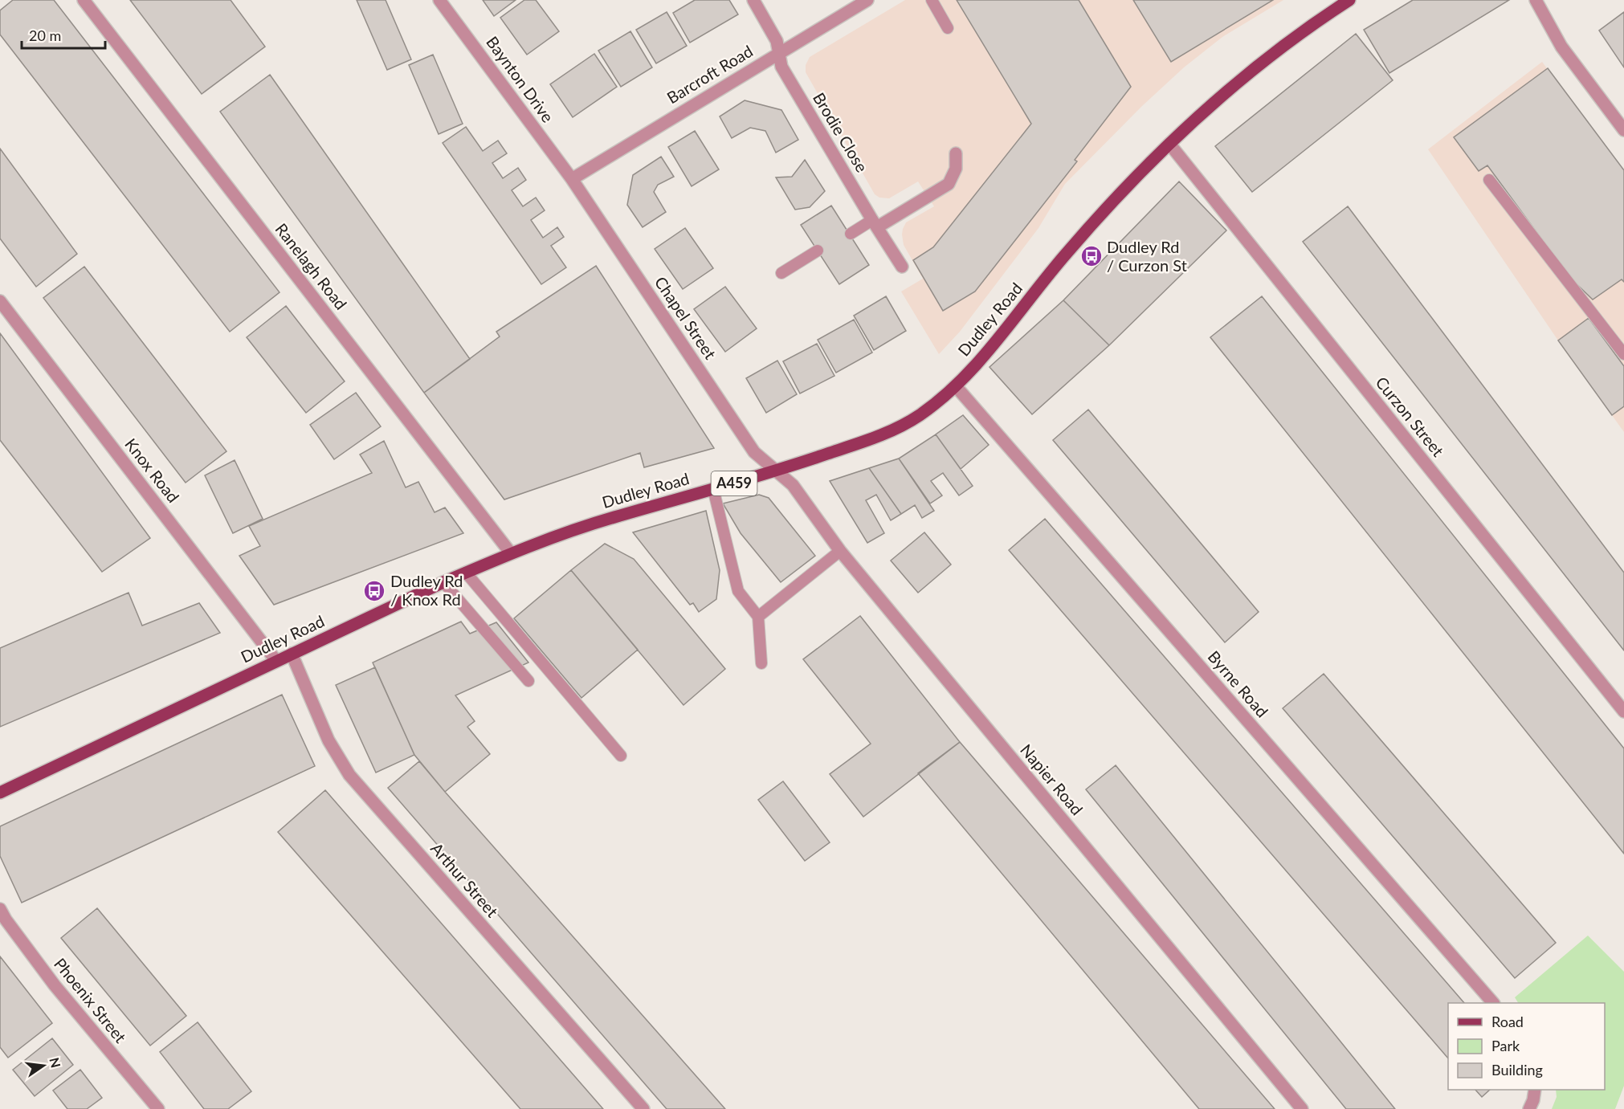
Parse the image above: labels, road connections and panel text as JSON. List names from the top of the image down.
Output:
{
  "streets": {
    "main road": ["Dudley Road", "A459"],
    "street": [
      "Barcroft Road",
      "Baynton Drive",
      "Brodie Close",
      "Ranelagh Road",
      "Chapel Street",
      "Curzon Street",
      "Knox Road",
      "Byrne Road",
      "Napier Road",
      "Arthur Street",
      "Phoenix Street"
    ]
  },
  "crossings": [
    ["Barcroft Road", "Baynton Drive"],
    ["Barcroft Road", "Brodie Close"],
    ["Barcroft Road", "Chapel Street"],
    ["Baynton Drive", "Chapel Street"],
    ["Ranelagh Road", "Dudley Road"],
    ["Chapel Street", "Dudley Road"],
    ["Chapel Street", "Napier Road"],
    ["Dudley Road", "Curzon Street"],
    ["Dudley Road", "Knox Road"],
    ["Dudley Road", "Byrne Road"],
    ["Dudley Road", "Napier Road"],
    ["Dudley Road", "Arthur Street"]
  ],
  "places": {
    "bus stop": ["Dudley Rd / Curzon St", "Dudley Rd / Knox Rd"]
  },
  "legend": ["Road", "Park", "Building"],
  "scale_bar": "20 m",
  "north": "right"
}
